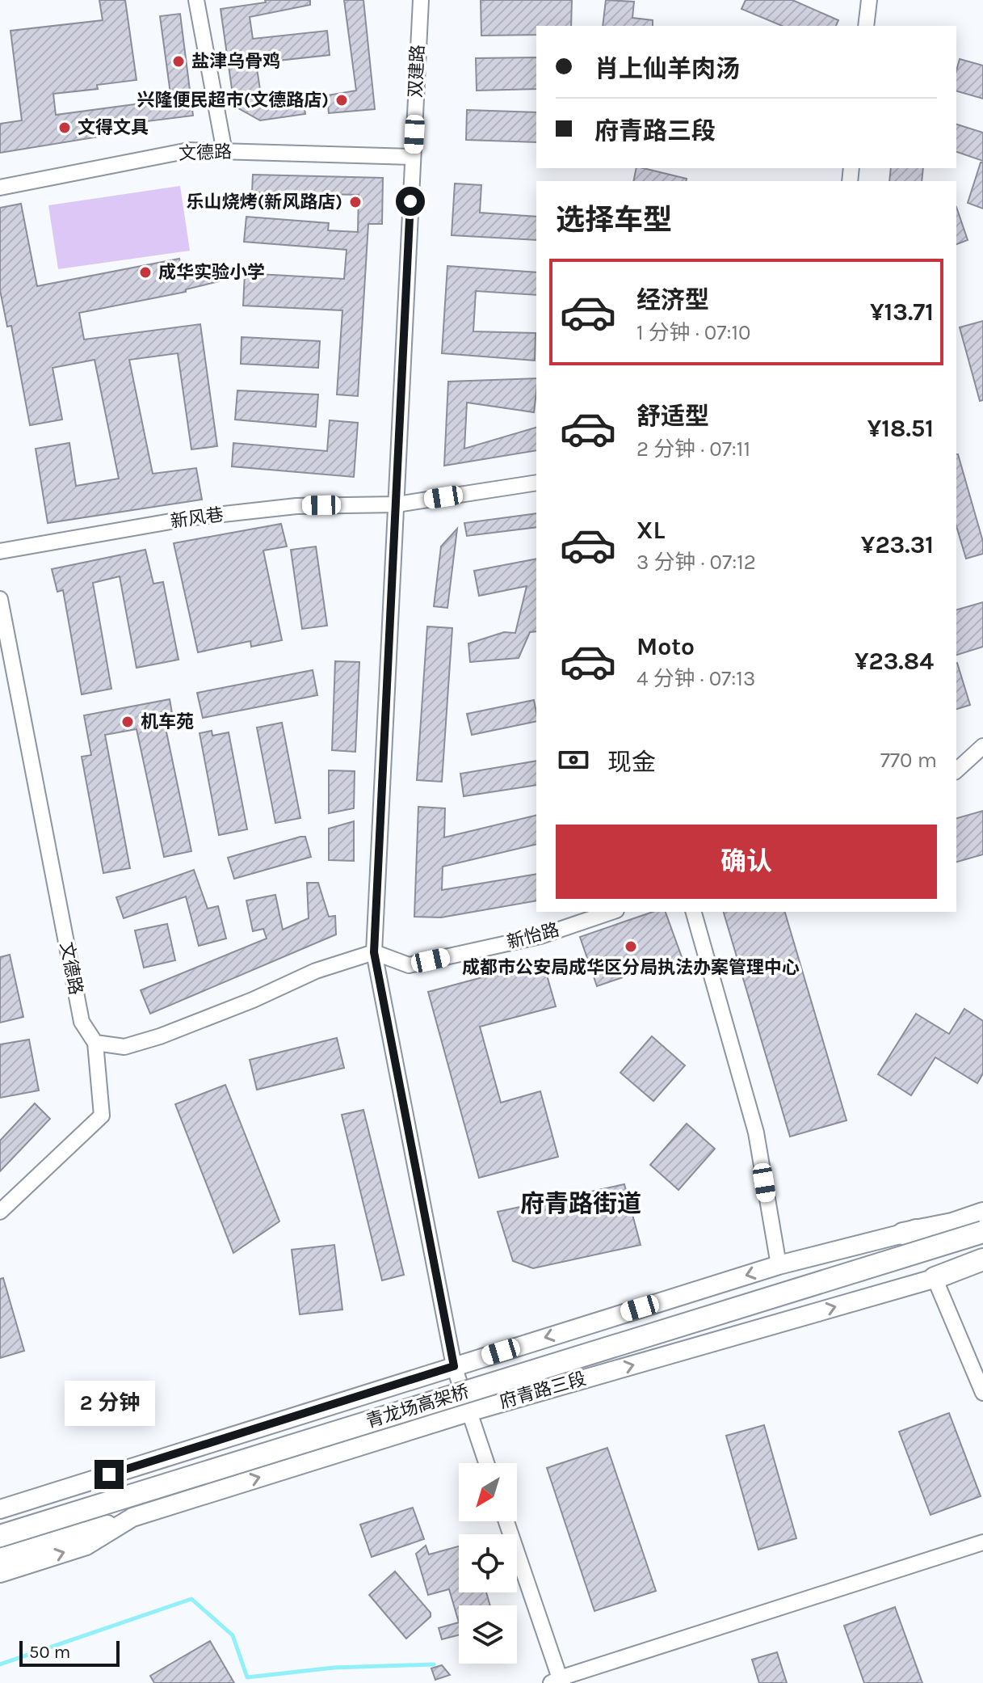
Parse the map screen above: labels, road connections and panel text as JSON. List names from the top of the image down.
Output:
{
  "streets": {
    "highway": ["青龙场高架桥"],
    "main road": ["府青路三段"],
    "street": [
      "双建路",
      "文德路",
      "新风巷",
      "新怡路"
    ]
  },
  "crossings": [
    ["双建路", "文德路"],
    ["双建路", "新风巷"],
    ["双建路", "新怡路"],
    ["双建路", "府青路三段"]
  ],
  "districts": ["府青路街道"],
  "places": [
    "盐津乌骨鸡",
    "兴隆便民超市(文德路店)",
    "文得文具",
    "乐山烧烤(新风路店)",
    "成华实验小学",
    "机车苑",
    "成都市公安局成华区分局执法办案管理中心"
  ],
  "scale_bar": "50 m",
  "north": "bottom left",
  "page": {
    "banner": ["肖上仙羊肉汤", "府青路三段"],
    "heading": "选择车型",
    "list": [
      {
        "name": "经济型",
        "note": "1 分钟 · 07:10",
        "value": "¥13.71"
      },
      {
        "name": "舒适型",
        "note": "2 分钟 · 07:11",
        "value": "¥18.51"
      },
      {
        "name": "XL",
        "note": "3 分钟 · 07:12",
        "value": "¥23.31"
      },
      {
        "name": "Moto",
        "note": "4 分钟 · 07:13",
        "value": "¥23.84"
      }
    ],
    "pay": ["现金", "770 m"],
    "buttons": "确认",
    "bubble": "2 分钟",
    "scale": "50 m"
  }
}
